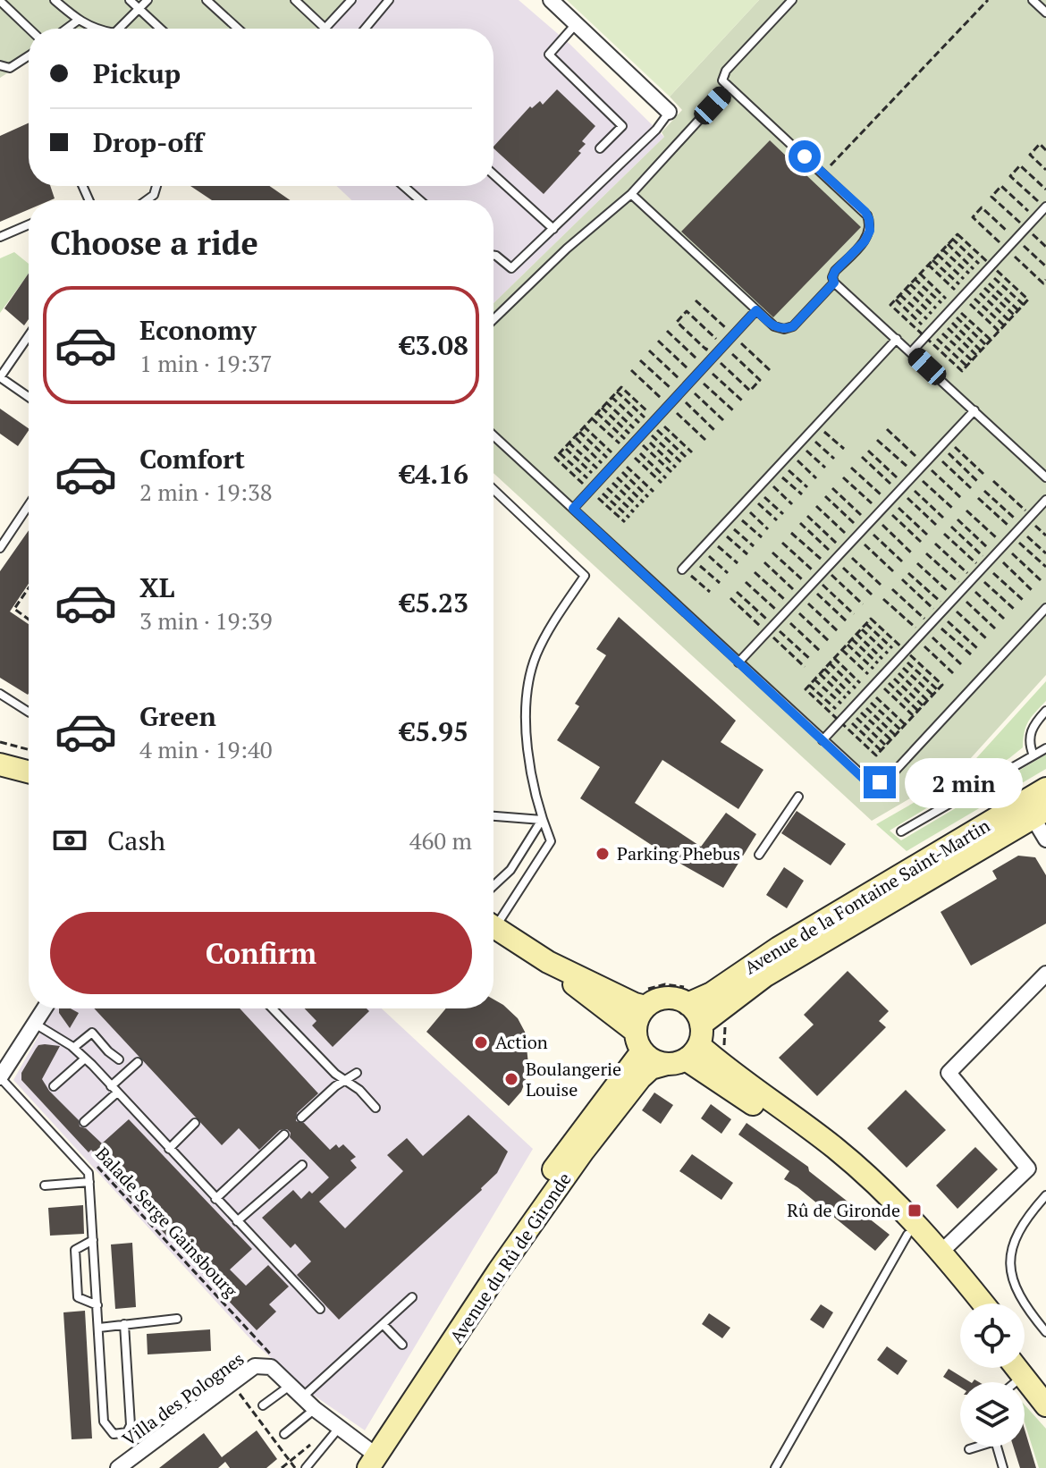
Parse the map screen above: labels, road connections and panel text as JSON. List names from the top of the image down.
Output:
{
  "streets": {
    "main road": ["Avenue de la Fontaine Saint-Martin", "Avenue du Rû de Gironde"],
    "street": ["Villa des Polognes"],
    "path": ["Balade Serge Gainsbourg"]
  },
  "crossings": [
    ["Avenue de la Fontaine Saint-Martin", "Avenue du Rû de Gironde"],
    ["Avenue du Rû de Gironde", "Villa des Polognes"]
  ],
  "places": {
    "other": ["Parking Phebus", "Action", "Boulangerie Louise"],
    "transit": ["Rû de Gironde"]
  },
  "page": {
    "banner": ["Pickup", "Drop-off"],
    "heading": "Choose a ride",
    "list": [
      {
        "name": "Economy",
        "note": "1 min · 19:37",
        "value": "€3.08"
      },
      {
        "name": "Comfort",
        "note": "2 min · 19:38",
        "value": "€4.16"
      },
      {
        "name": "XL",
        "note": "3 min · 19:39",
        "value": "€5.23"
      },
      {
        "name": "Green",
        "note": "4 min · 19:40",
        "value": "€5.95"
      }
    ],
    "bubble": "2 min",
    "pay": ["Cash", "460 m"],
    "buttons": "Confirm"
  }
}
